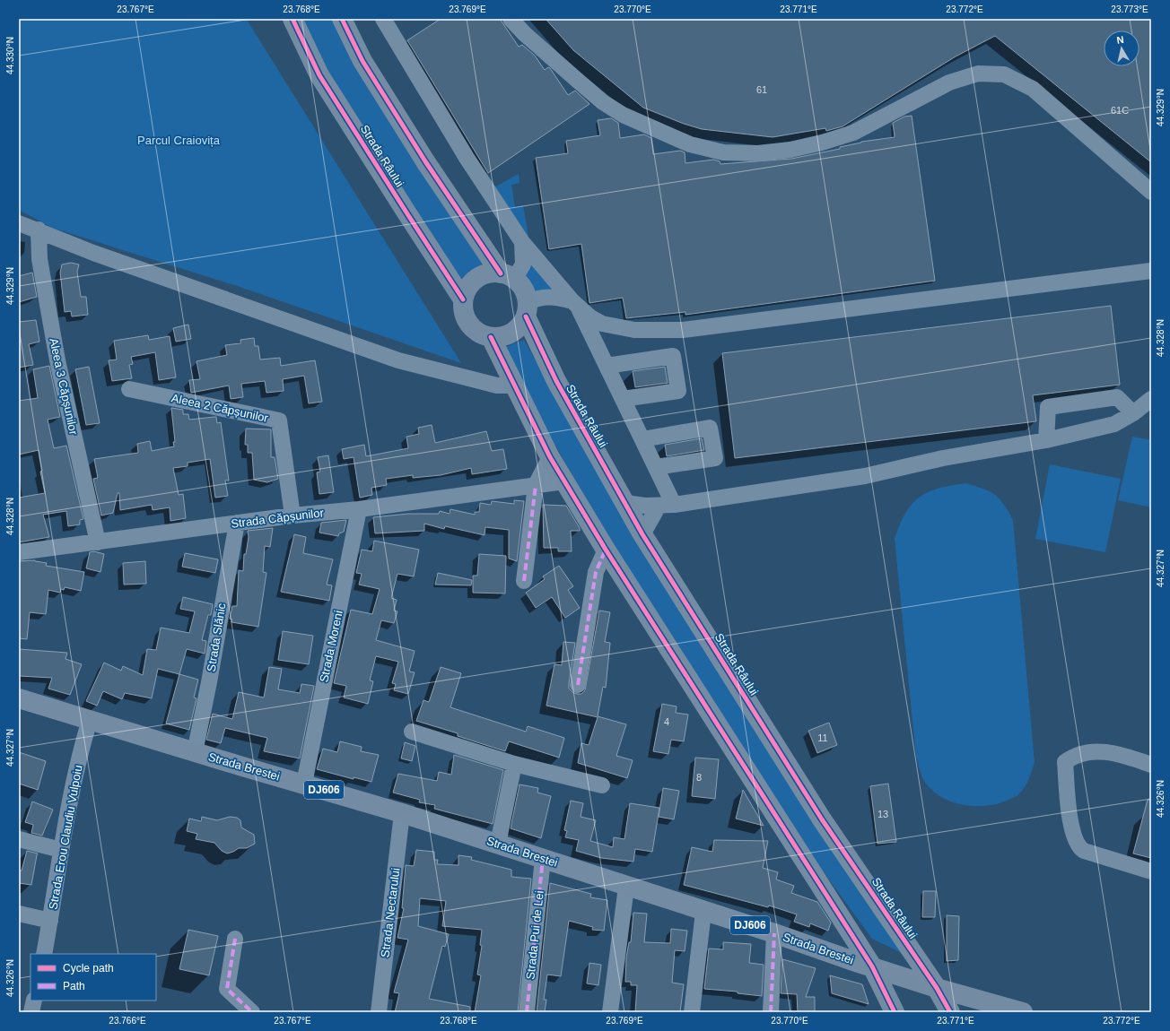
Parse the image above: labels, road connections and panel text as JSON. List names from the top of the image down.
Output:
{
  "streets": {
    "main road": ["Strada Râului", "Strada Brestei", "DJ606"],
    "street": [
      "Aleea 3 Căpșunilor",
      "Aleea 2 Căpșunilor",
      "Strada Căpșunilor",
      "Strada Slănic",
      "Strada Moreni",
      "Strada Erou Claudiu Vulpoiu",
      "Strada Nectarului",
      "Strada Pui de Lei"
    ]
  },
  "crossings": [
    ["Strada Râului", "Strada Brestei"],
    ["Aleea 3 Căpșunilor", "Strada Căpșunilor"],
    ["Aleea 2 Căpșunilor", "Strada Căpșunilor"],
    ["Strada Căpșunilor", "Strada Slănic"],
    ["Strada Căpșunilor", "Strada Moreni"],
    ["Strada Slănic", "Strada Brestei"],
    ["Strada Moreni", "Strada Brestei"],
    ["Strada Brestei", "Strada Erou Claudiu Vulpoiu"],
    ["Strada Brestei", "Strada Nectarului"],
    ["Strada Brestei", "Strada Pui de Lei"]
  ],
  "parks": ["Parcul Craiovița"],
  "house_numbers": [
    "61",
    "61C",
    "4",
    "11",
    "8",
    "13"
  ],
  "legend": ["Cycle path", "Path"],
  "north": "top",
  "coordinates": [
    "23.767°E",
    "23.768°E",
    "23.769°E",
    "23.770°E",
    "23.771°E",
    "23.772°E",
    "23.773°E",
    "44.330°N",
    "44.329°N",
    "44.328°N",
    "44.327°N",
    "44.326°N",
    "23.766°E"
  ]
}
